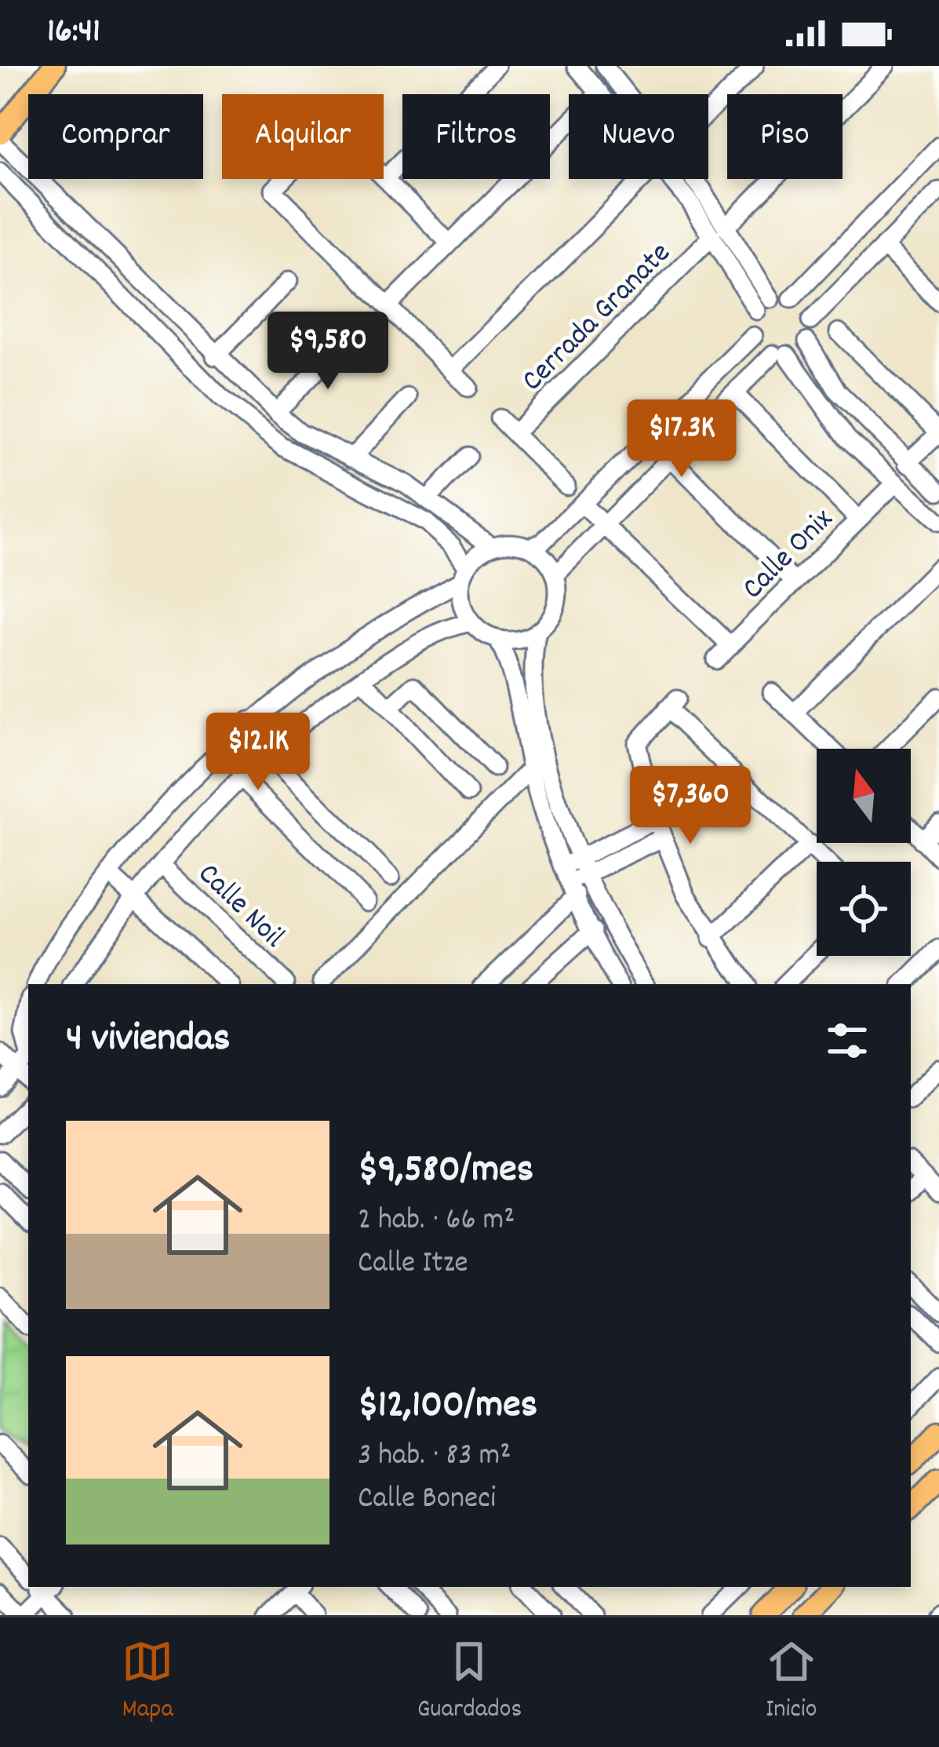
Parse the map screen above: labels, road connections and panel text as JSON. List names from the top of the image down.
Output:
{
  "streets": {
    "street": ["Cerrada Granate", "Calle Onix", "Calle Noil"]
  },
  "north": "top",
  "page": {
    "status": "16:41",
    "chip": [
      "Comprar",
      "Alquilar",
      "Filtros",
      "Nuevo",
      "Piso"
    ],
    "price": [
      "$9,580",
      "$17.3K",
      "$12.1K",
      "$7,360"
    ],
    "heading": "4 viviendas",
    "list": [
      {
        "name": "$9,580/mes",
        "note": "2 hab. · 66 m² · Calle Itze"
      },
      {
        "name": "$12,100/mes",
        "note": "3 hab. · 83 m² · Calle Boneci"
      }
    ],
    "tabs": ["Mapa", "Guardados", "Inicio"]
  }
}
